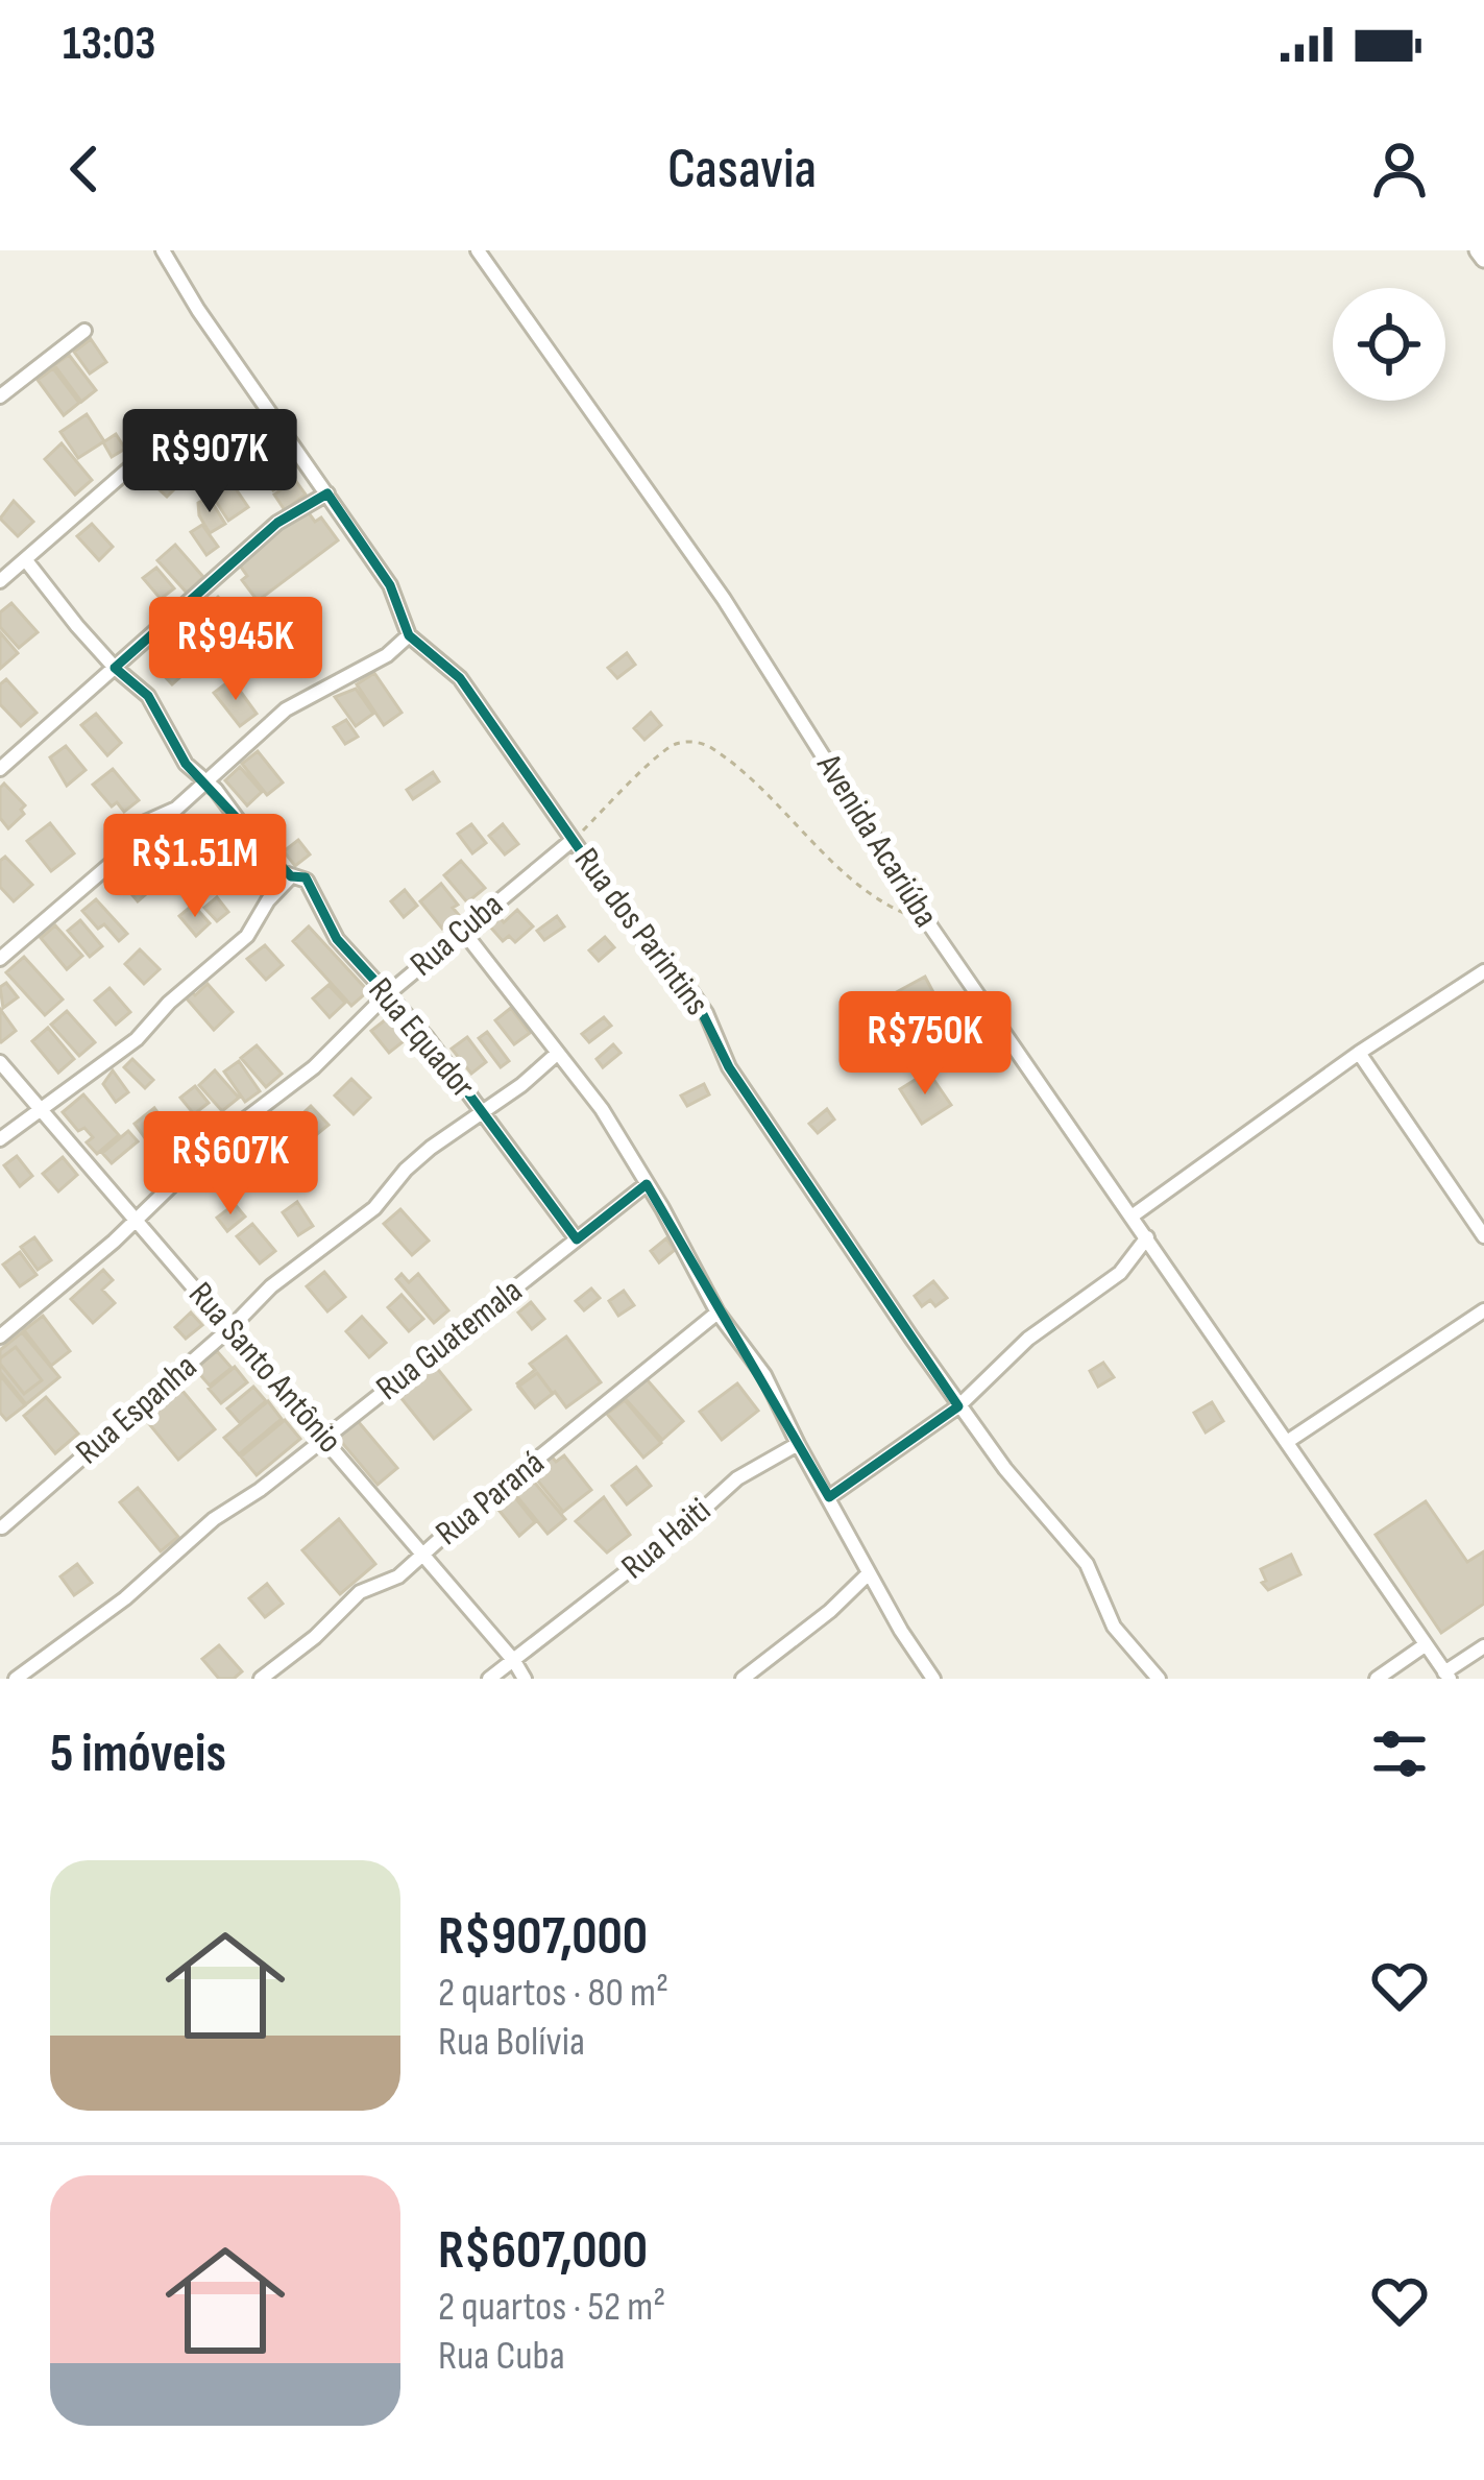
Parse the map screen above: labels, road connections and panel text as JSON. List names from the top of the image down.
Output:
{
  "streets": {
    "street": [
      "Avenida Acariúba",
      "Rua dos Parintins",
      "Rua Cuba",
      "Rua Equador",
      "Rua Guatemala",
      "Rua Santo Antônio",
      "Rua Espanha",
      "Rua Paraná",
      "Rua Haiti"
    ]
  },
  "crossings": [
    ["Rua dos Parintins", "Rua Cuba"],
    ["Rua Cuba", "Rua Equador"],
    ["Rua Cuba", "Rua Santo Antônio"],
    ["Rua Equador", "Rua Guatemala"],
    ["Rua Equador", "Rua Espanha"],
    ["Rua Guatemala", "Rua Santo Antônio"],
    ["Rua Santo Antônio", "Rua Espanha"],
    ["Rua Santo Antônio", "Rua Paraná"],
    ["Rua Santo Antônio", "Rua Haiti"]
  ],
  "page": {
    "status": "13:03",
    "header": "Casavia",
    "price": [
      "R$907K",
      "R$945K",
      "R$1.51M",
      "R$750K",
      "R$607K"
    ],
    "heading": "5 imóveis",
    "list": [
      {
        "name": "R$907,000",
        "note": "2 quartos · 80 m² · Rua Bolívia"
      },
      {
        "name": "R$607,000",
        "note": "2 quartos · 52 m² · Rua Cuba"
      }
    ]
  }
}
